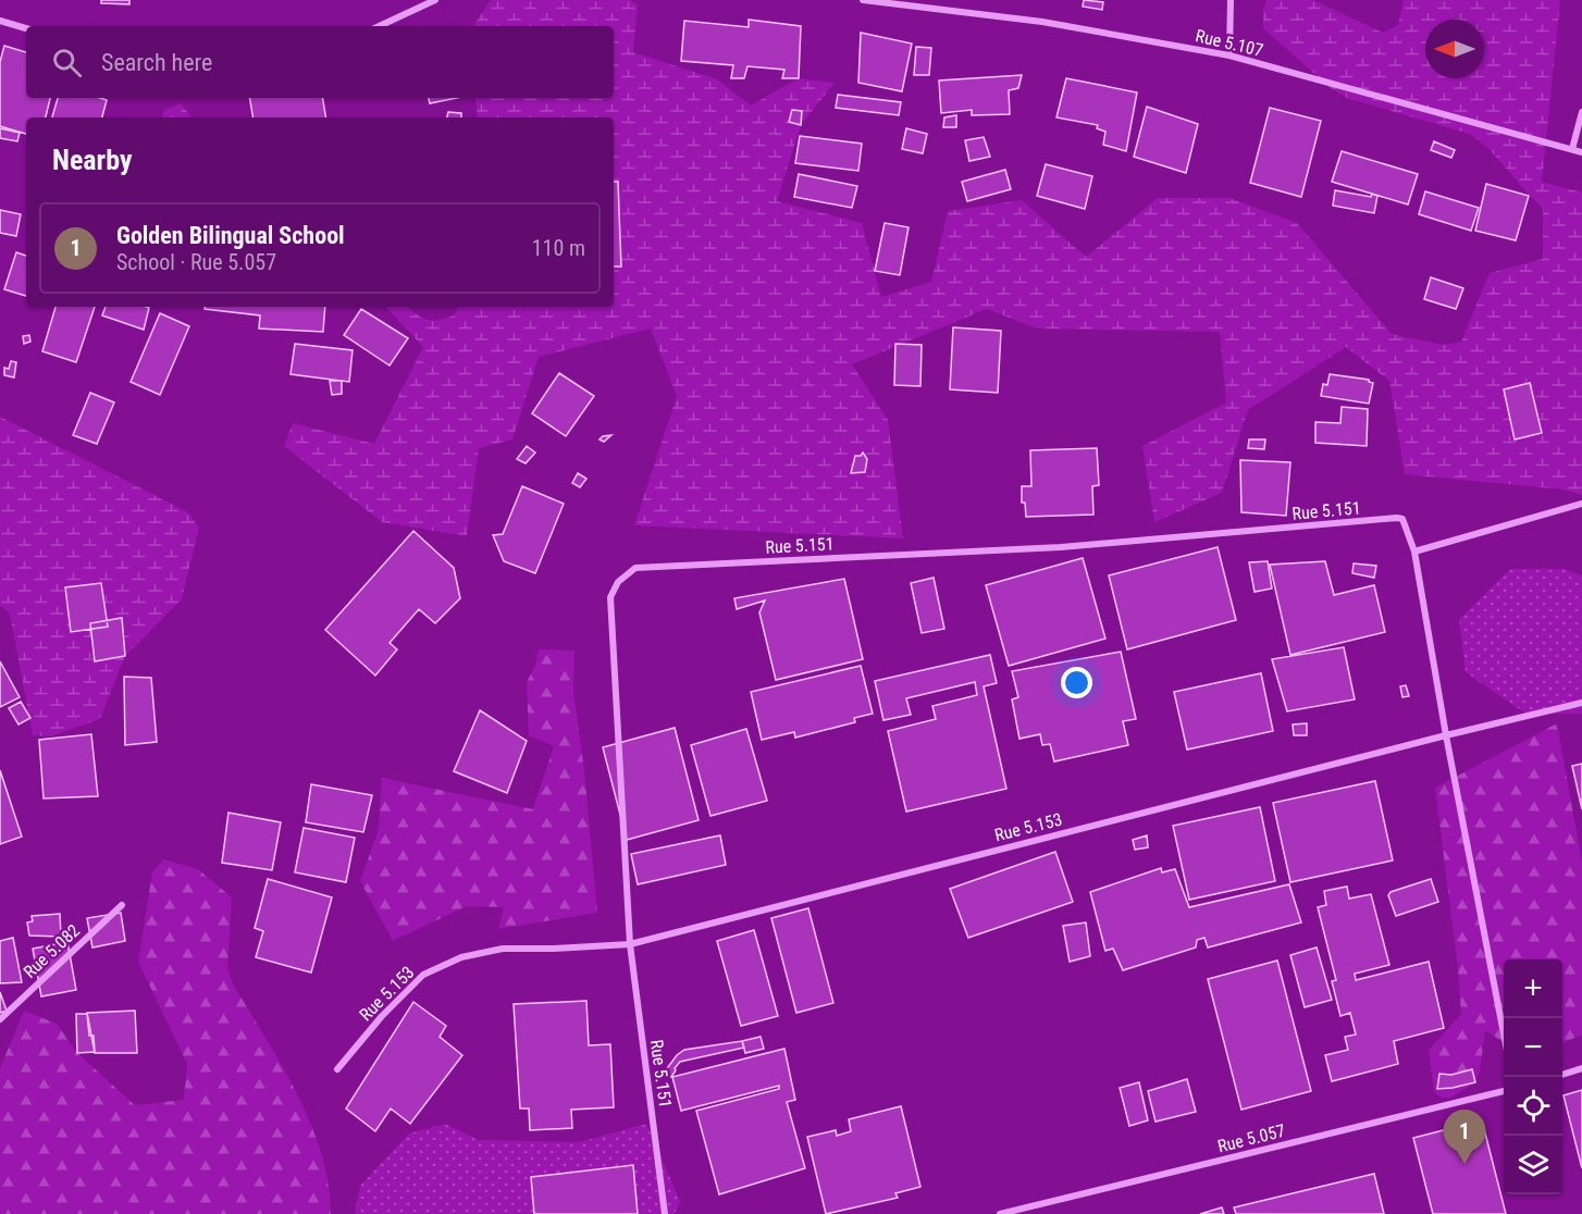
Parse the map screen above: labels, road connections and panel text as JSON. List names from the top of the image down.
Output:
{
  "streets": {
    "street": [
      "Rue 5.107",
      "Rue 5.151",
      "Rue 5.153",
      "Rue 5.082",
      "Rue 5.057"
    ]
  },
  "crossings": [
    ["Rue 5.151", "Rue 5.153"]
  ],
  "north": "left",
  "page": {
    "search": "Search here",
    "heading": "Nearby",
    "list": [
      {
        "mark": "1",
        "name": "Golden Bilingual School",
        "note": "School · Rue 5.057",
        "value": "110 m"
      }
    ],
    "map_buttons": ["+", "−"],
    "pins": "1"
  }
}
